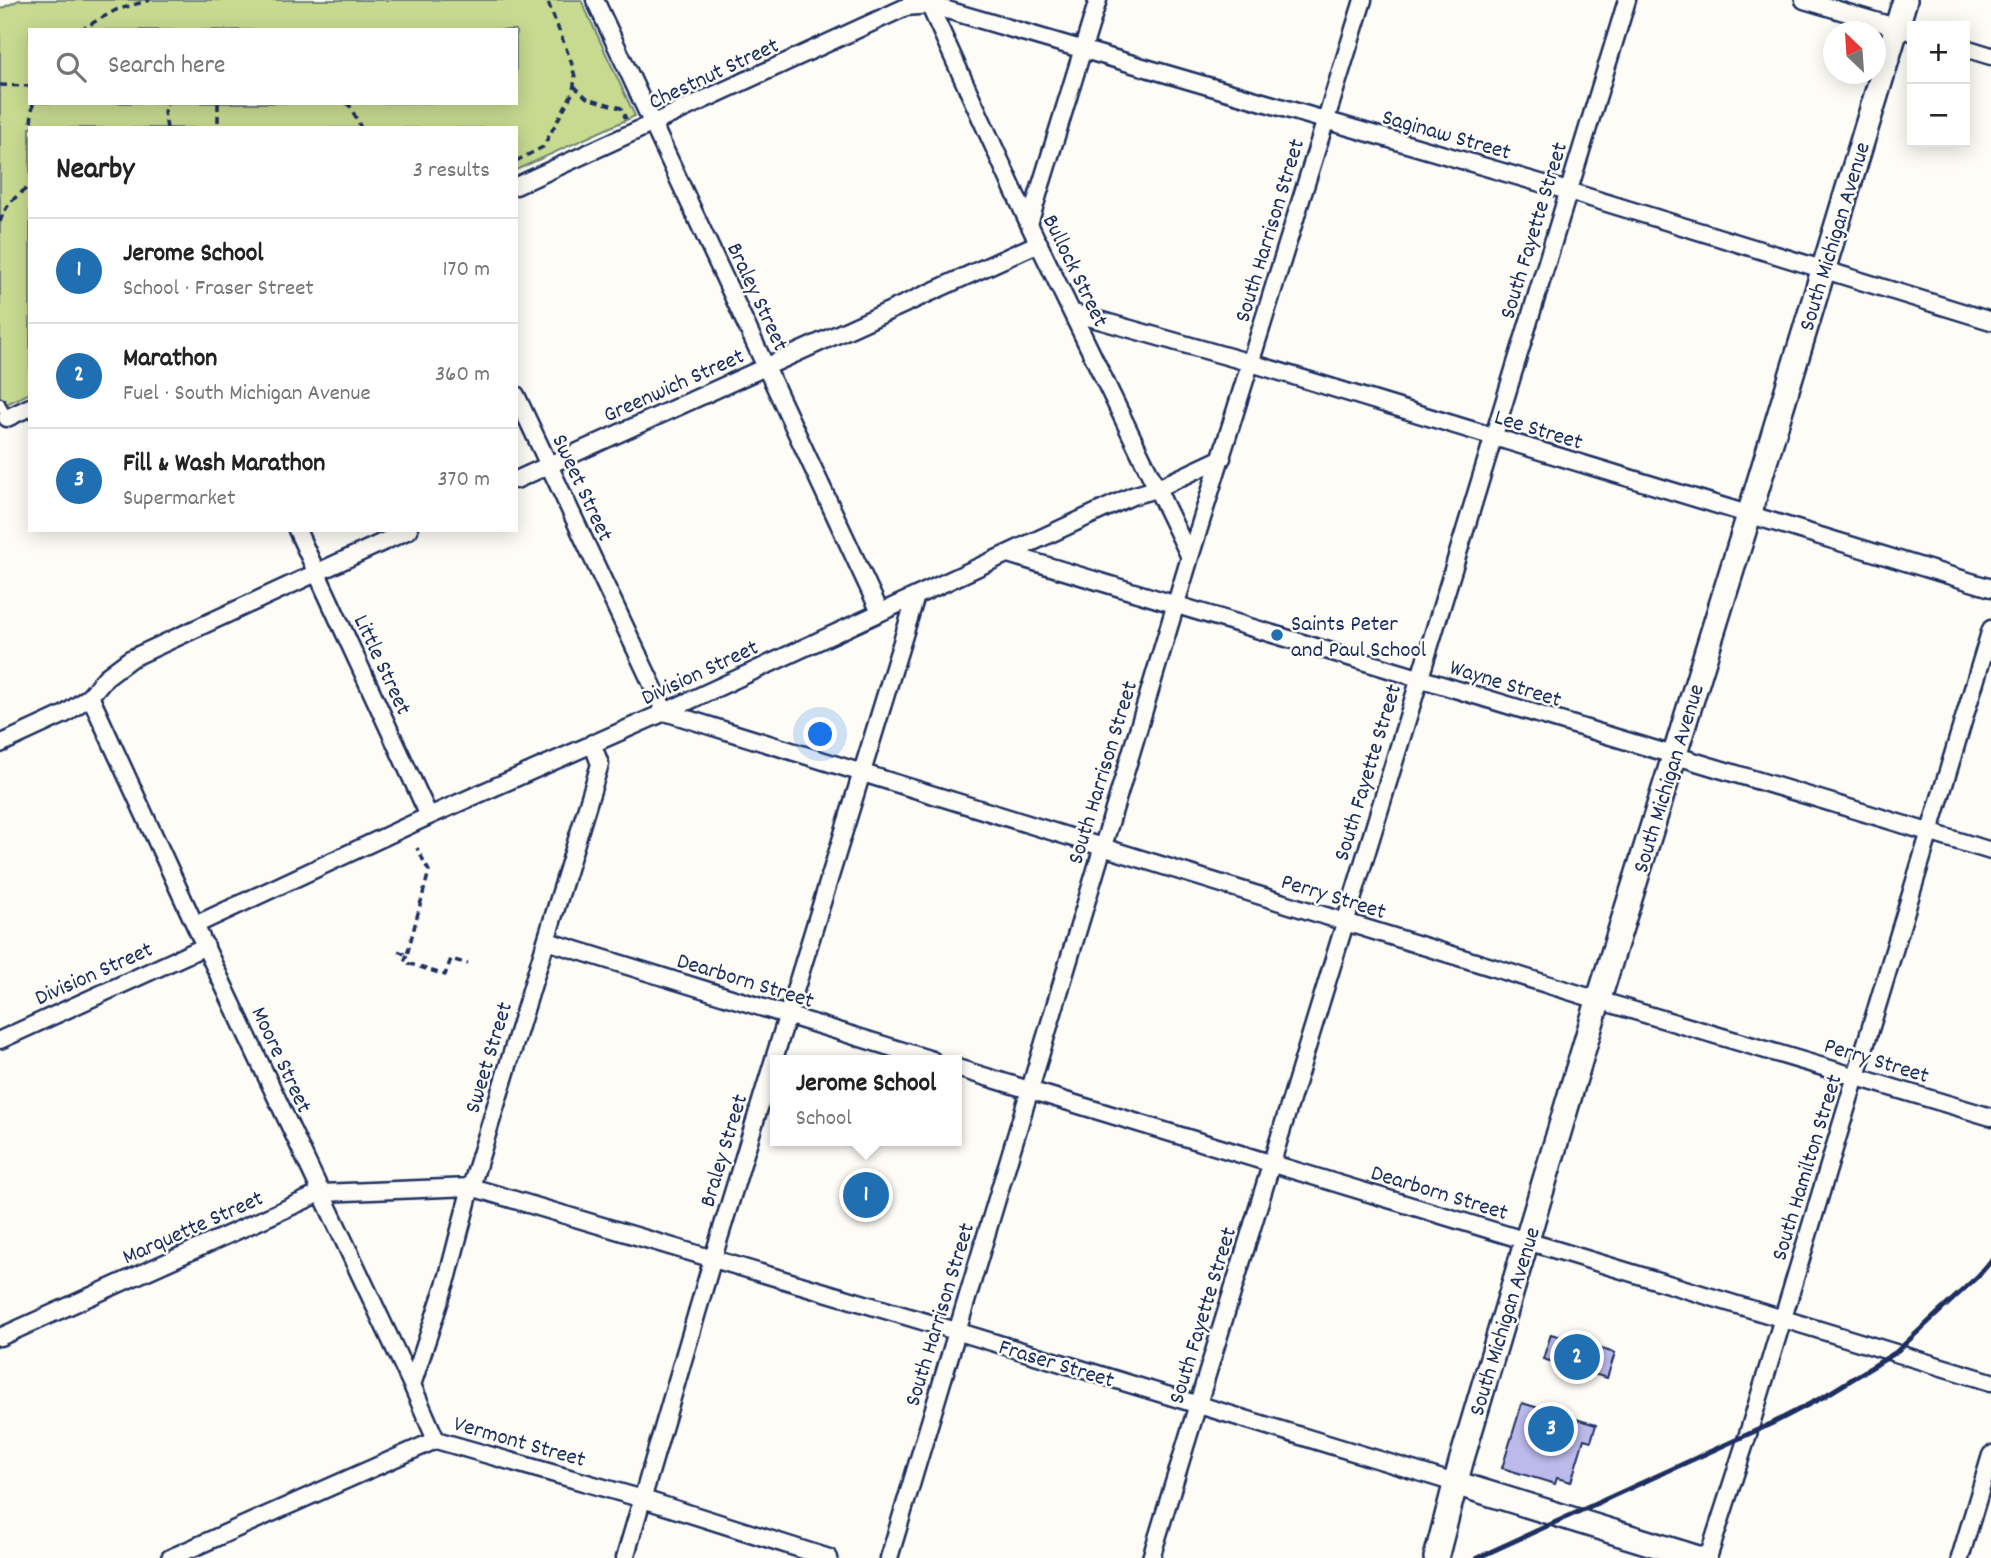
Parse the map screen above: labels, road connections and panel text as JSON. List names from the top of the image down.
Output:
{
  "streets": {
    "street": [
      "Chestnut Street",
      "Saginaw Street",
      "South Harrison Street",
      "South Fayette Street",
      "South Michigan Avenue",
      "Bullock Street",
      "Braley Street",
      "Greenwich Street",
      "Lee Street",
      "Sweet Street",
      "Little Street",
      "Division Street",
      "Wayne Street",
      "Perry Street",
      "Dearborn Street",
      "Moore Street",
      "South Hamilton Street",
      "Marquette Street",
      "Fraser Street",
      "Vermont Street"
    ]
  },
  "crossings": [
    ["Chestnut Street", "Saginaw Street"],
    ["Chestnut Street", "Bullock Street"],
    ["Chestnut Street", "Braley Street"],
    ["Saginaw Street", "South Harrison Street"],
    ["Saginaw Street", "South Fayette Street"],
    ["Saginaw Street", "South Michigan Avenue"],
    ["Saginaw Street", "Bullock Street"],
    ["South Harrison Street", "Bullock Street"],
    ["South Harrison Street", "Lee Street"],
    ["South Harrison Street", "Division Street"],
    ["South Harrison Street", "Wayne Street"],
    ["South Harrison Street", "Perry Street"],
    ["South Harrison Street", "Dearborn Street"],
    ["South Harrison Street", "Fraser Street"],
    ["South Fayette Street", "Lee Street"],
    ["South Fayette Street", "Wayne Street"],
    ["South Fayette Street", "Perry Street"],
    ["South Fayette Street", "Dearborn Street"],
    ["South Fayette Street", "Fraser Street"],
    ["South Michigan Avenue", "Lee Street"],
    ["South Michigan Avenue", "Wayne Street"],
    ["South Michigan Avenue", "Perry Street"],
    ["South Michigan Avenue", "Dearborn Street"],
    ["South Michigan Avenue", "Fraser Street"],
    ["Bullock Street", "Greenwich Street"],
    ["Bullock Street", "Lee Street"],
    ["Bullock Street", "Division Street"],
    ["Braley Street", "Greenwich Street"],
    ["Braley Street", "Division Street"],
    ["Braley Street", "Perry Street"],
    ["Braley Street", "Dearborn Street"],
    ["Braley Street", "Fraser Street"],
    ["Braley Street", "Vermont Street"],
    ["Greenwich Street", "Sweet Street"],
    ["Sweet Street", "Division Street"],
    ["Sweet Street", "Perry Street"],
    ["Sweet Street", "Dearborn Street"],
    ["Sweet Street", "Moore Street"],
    ["Sweet Street", "Fraser Street"],
    ["Little Street", "Division Street"],
    ["Division Street", "Wayne Street"],
    ["Division Street", "Perry Street"],
    ["Division Street", "Moore Street"],
    ["Wayne Street", "South Hamilton Street"],
    ["Perry Street", "South Hamilton Street"],
    ["Dearborn Street", "South Hamilton Street"],
    ["Moore Street", "Marquette Street"],
    ["Moore Street", "Vermont Street"],
    ["Marquette Street", "Fraser Street"]
  ],
  "places": ["Saints Peter and Paul School"],
  "north": "top left",
  "page": {
    "map_buttons": ["+", "−"],
    "search": "Search here",
    "heading": ["Nearby", "3 results"],
    "list": [
      {
        "mark": "1",
        "name": "Jerome School",
        "note": "School · Fraser Street",
        "value": "170 m"
      },
      {
        "mark": "2",
        "name": "Marathon",
        "note": "Fuel · South Michigan Avenue",
        "value": "360 m"
      },
      {
        "mark": "3",
        "name": "Fill & Wash Marathon",
        "note": "Supermarket",
        "value": "370 m"
      }
    ],
    "popup": ["Jerome School", "School"],
    "pins": ["1", "2", "3"]
  }
}
